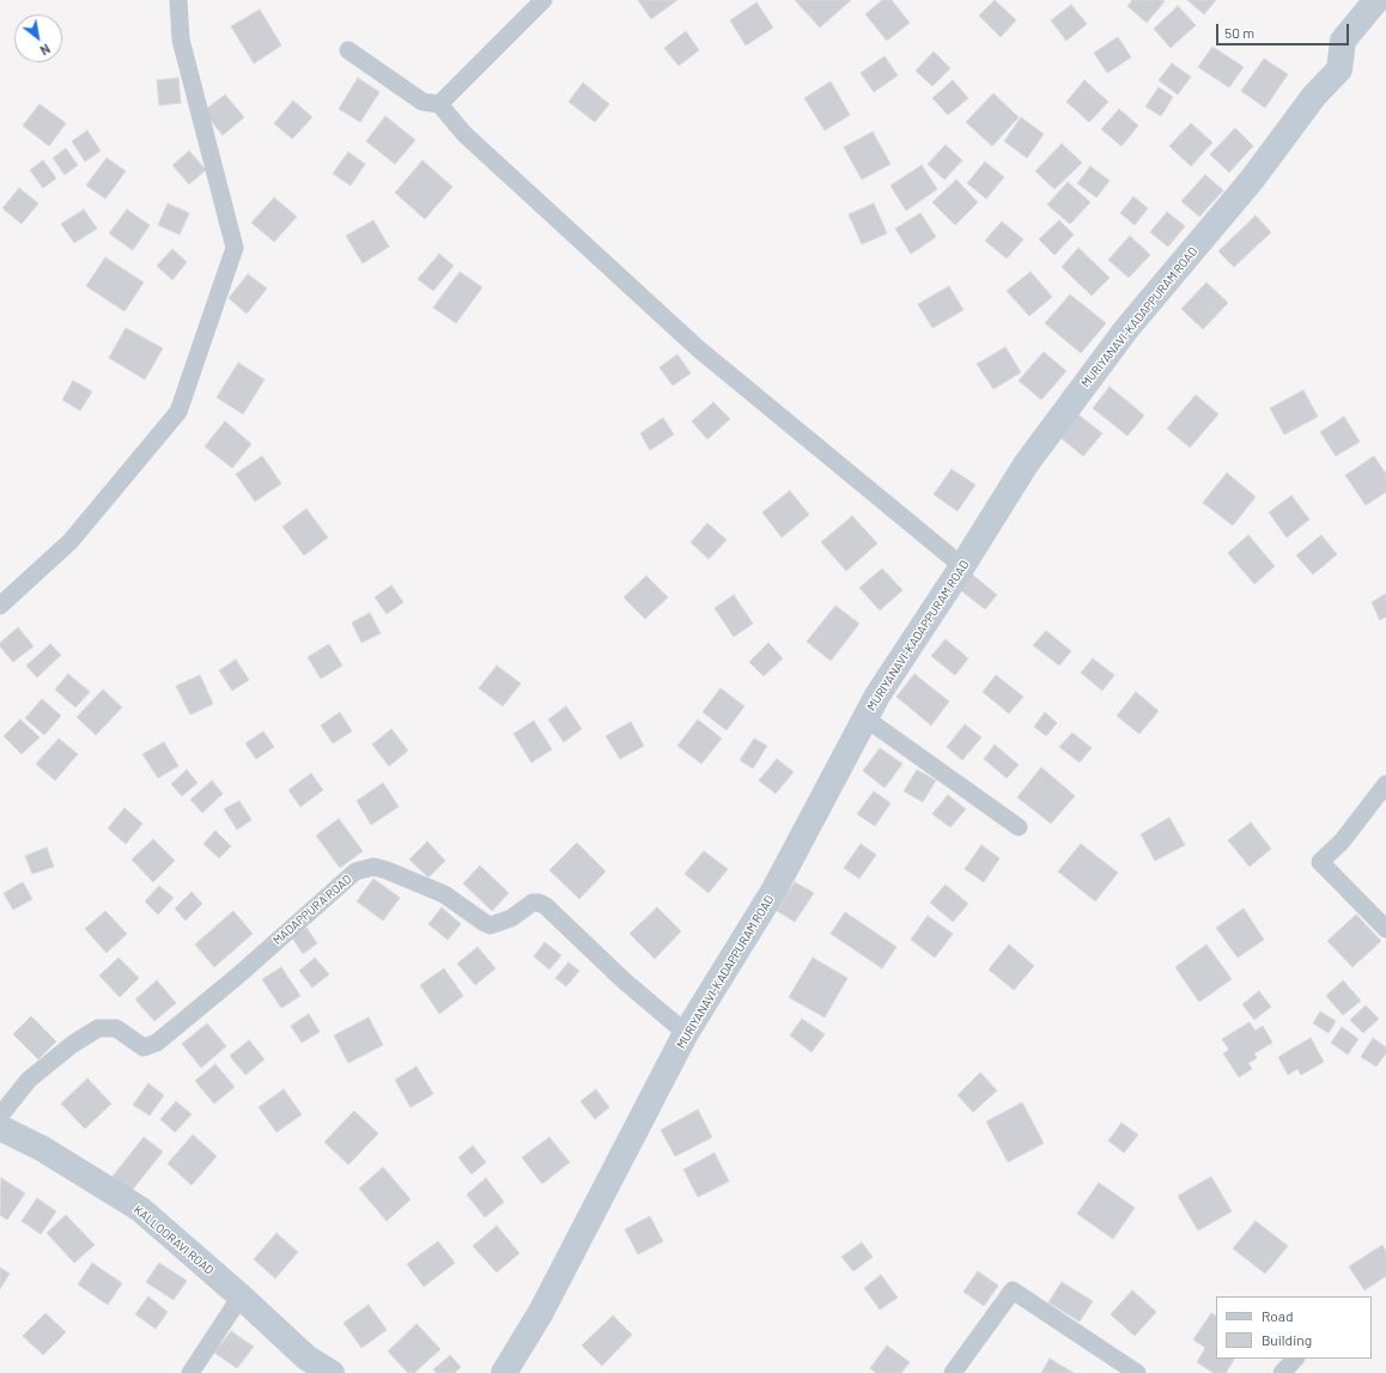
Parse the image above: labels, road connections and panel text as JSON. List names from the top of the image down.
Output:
{
  "streets": {
    "street": ["MURIYANAVI-KADAPPURAM ROAD", "MADAPPURA ROAD", "KALLOORAVI ROAD"]
  },
  "crossings": [
    ["MURIYANAVI-KADAPPURAM ROAD", "MADAPPURA ROAD"]
  ],
  "legend": ["Road", "Building"],
  "scale_bar": "50 m",
  "north": "bottom right"
}
